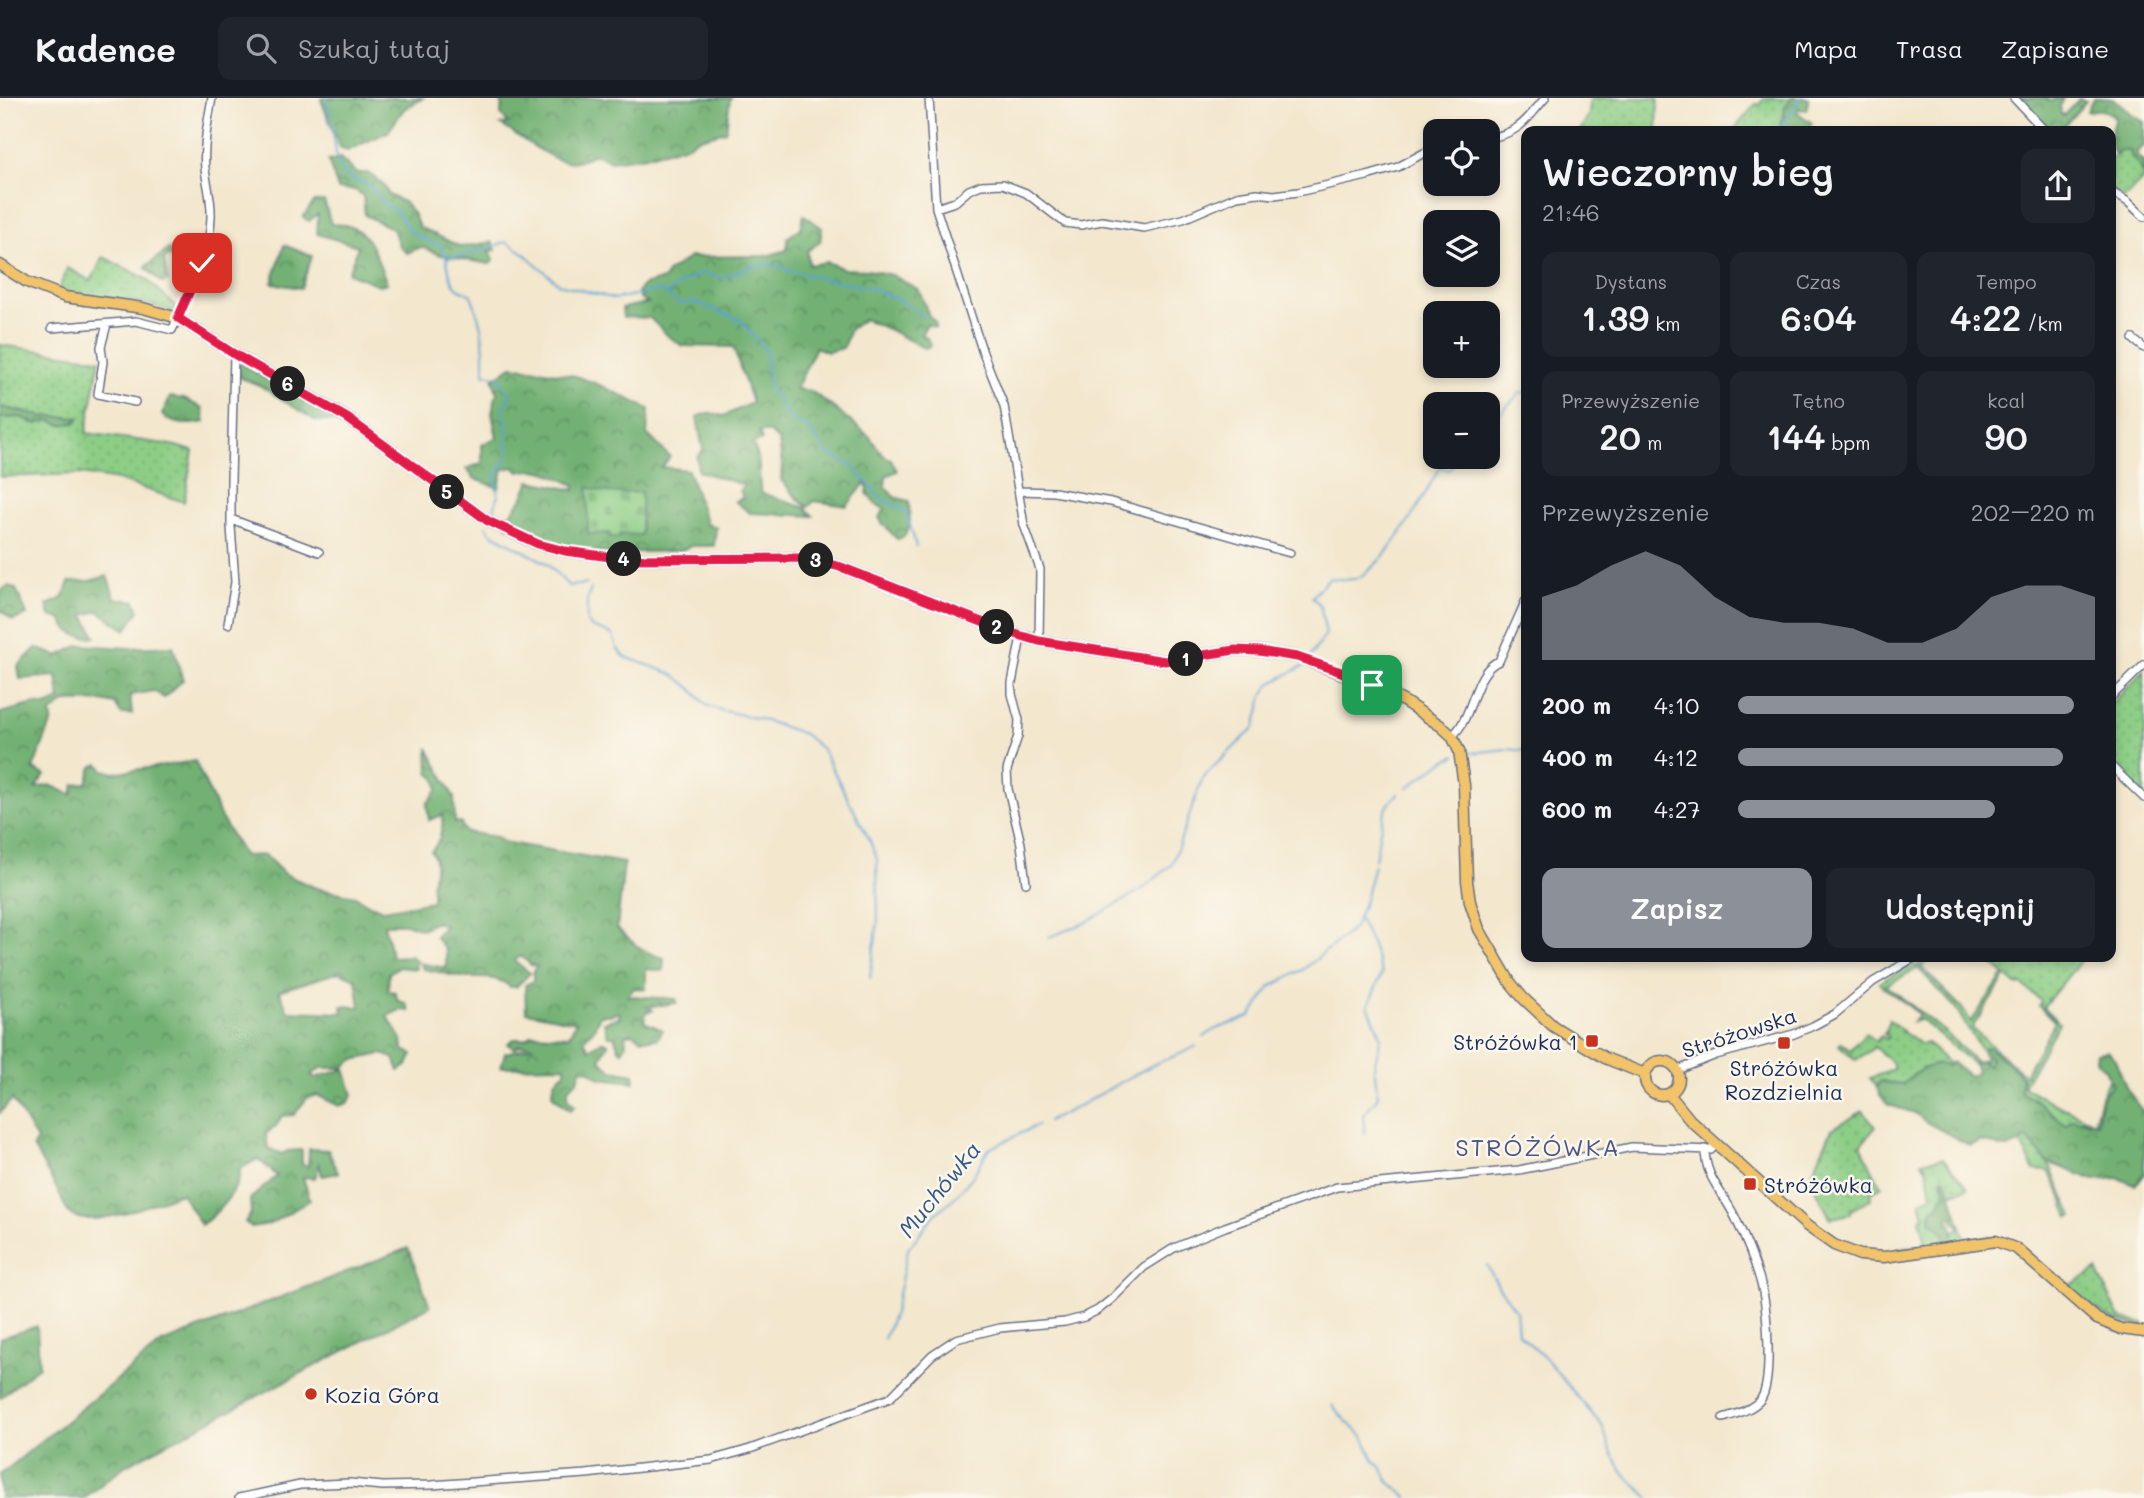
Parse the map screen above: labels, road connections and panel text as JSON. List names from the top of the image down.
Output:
{
  "streets": {
    "street": ["Stróżowska"]
  },
  "districts": ["STRÓŻÓWKA"],
  "water": ["Muchówka"],
  "places": {
    "transit": ["Stróżówka 1", "Stróżówka Rozdzielnia", "Stróżówka"],
    "other": ["Kozia Góra"]
  },
  "page": {
    "header": "Kadence",
    "search": "Szukaj tutaj",
    "nav": ["Mapa", "Trasa", "Zapisane"],
    "map_buttons": ["+", "−"],
    "heading": ["Wieczorny bieg", "21:46"],
    "stats": [
      ["Dystans", "1.39 km"],
      ["Czas", "6:04"],
      ["Tempo", "4:22 /km"],
      ["Przewyższenie", "20 m"],
      ["Tętno", "144 bpm"],
      ["kcal", "90"]
    ],
    "pins": [
      "6",
      "5",
      "4",
      "3",
      "2",
      "1"
    ],
    "chart": ["Przewyższenie", "202–220 m"],
    "list": [
      {
        "name": "200 m",
        "note": "4:10"
      },
      {
        "name": "400 m",
        "note": "4:12"
      },
      {
        "name": "600 m",
        "note": "4:27"
      }
    ],
    "buttons": ["Zapisz", "Udostępnij"]
  }
}
